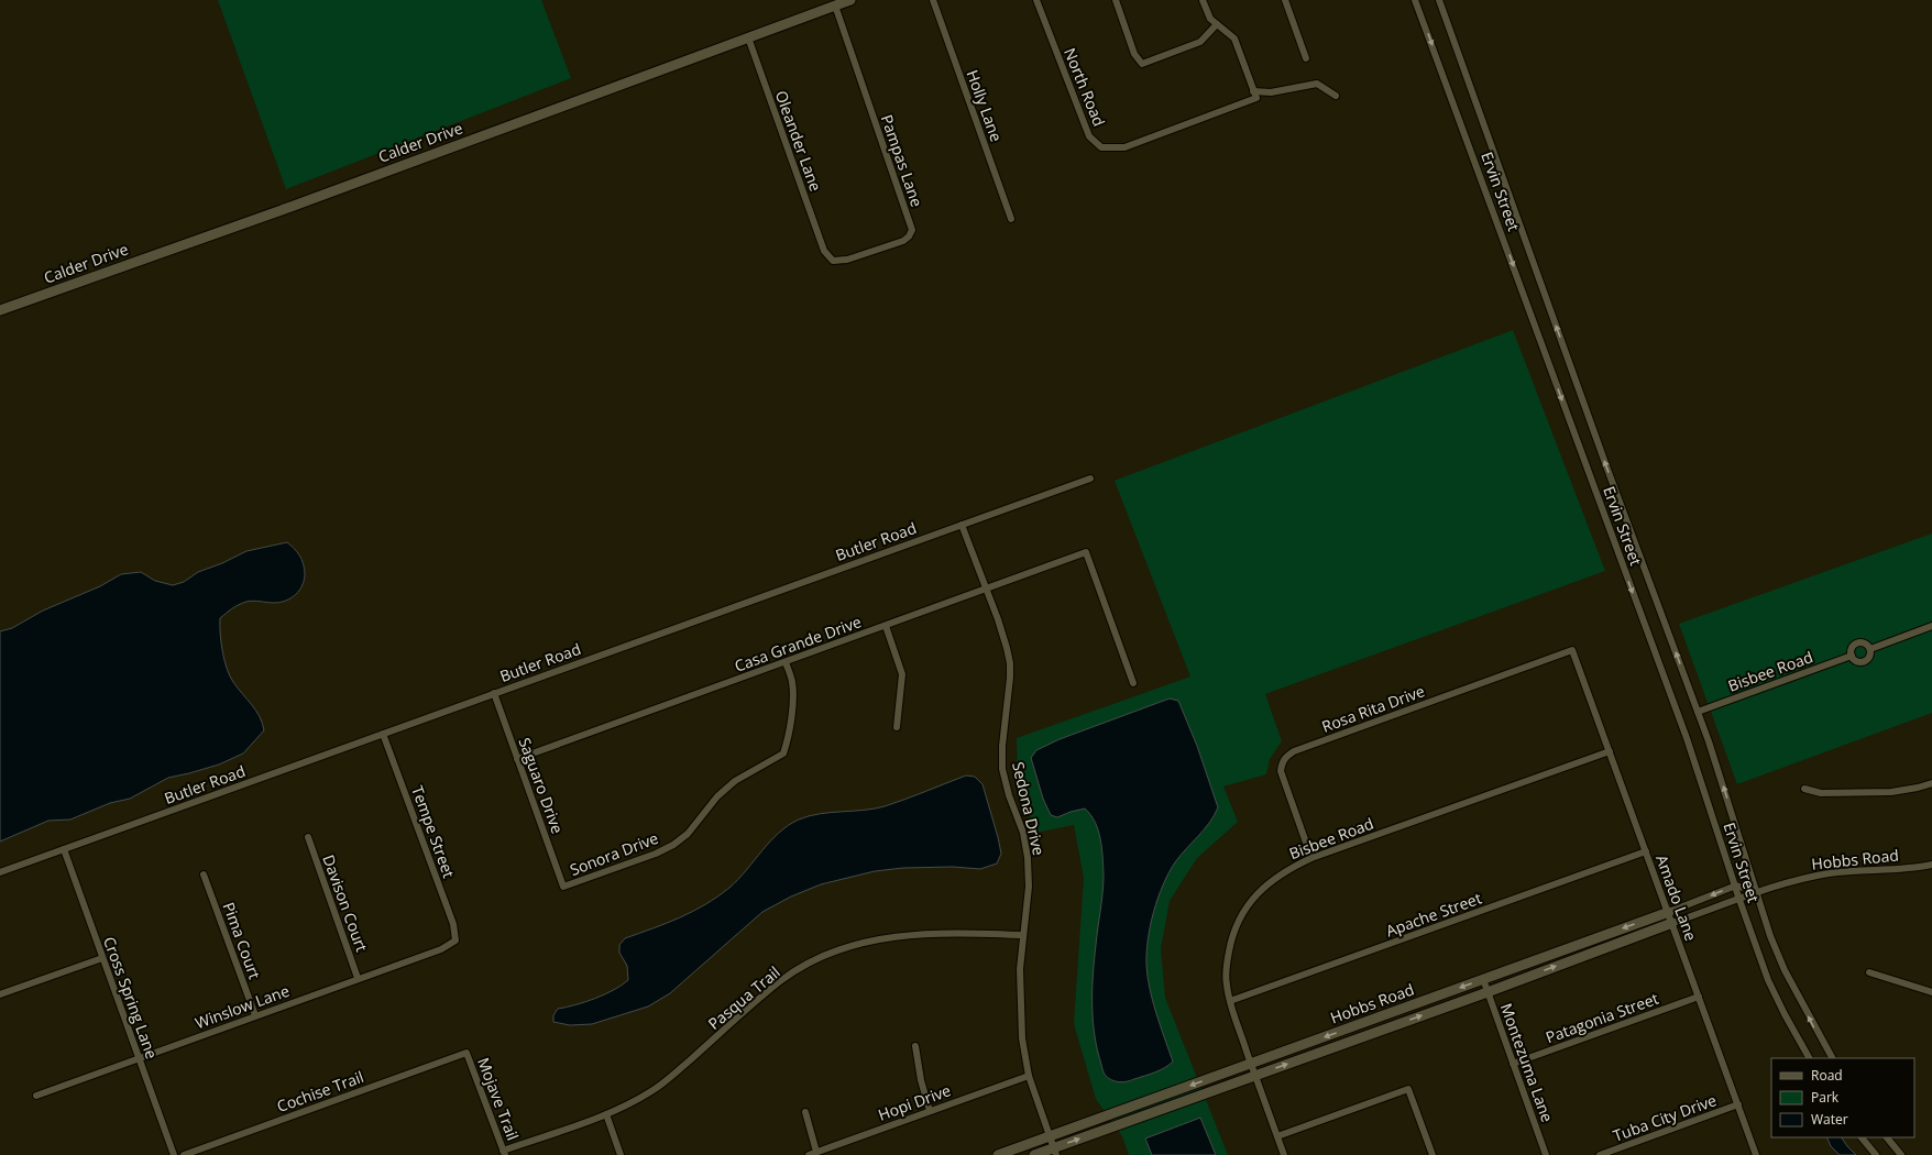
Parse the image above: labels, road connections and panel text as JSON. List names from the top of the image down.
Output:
{
  "streets": {
    "street": [
      "North Road",
      "Holly Lane",
      "Oleander Lane",
      "Calder Drive",
      "Pampas Lane",
      "Ervin Street",
      "Butler Road",
      "Casa Grande Drive",
      "Bisbee Road",
      "Rosa Rita Drive",
      "Saguaro Drive",
      "Sedona Drive",
      "Tempe Street",
      "Sonora Drive",
      "Hobbs Road",
      "Amado Lane",
      "Davison Court",
      "Apache Street",
      "Pima Court",
      "Cross Spring Lane",
      "Pasqua Trail",
      "Winslow Lane",
      "Patagonia Street",
      "Montezuma Lane",
      "Cochise Trail",
      "Mojave Trail",
      "Hopi Drive",
      "Tuba City Drive"
    ]
  },
  "crossings": [
    ["Oleander Lane", "Calder Drive"],
    ["Oleander Lane", "Pampas Lane"],
    ["Calder Drive", "Pampas Lane"],
    ["Ervin Street", "Bisbee Road"],
    ["Ervin Street", "Hobbs Road"],
    ["Butler Road", "Saguaro Drive"],
    ["Butler Road", "Sedona Drive"],
    ["Butler Road", "Tempe Street"],
    ["Butler Road", "Cross Spring Lane"],
    ["Casa Grande Drive", "Saguaro Drive"],
    ["Casa Grande Drive", "Sedona Drive"],
    ["Casa Grande Drive", "Sonora Drive"],
    ["Bisbee Road", "Rosa Rita Drive"],
    ["Bisbee Road", "Hobbs Road"],
    ["Bisbee Road", "Amado Lane"],
    ["Bisbee Road", "Apache Street"],
    ["Rosa Rita Drive", "Amado Lane"],
    ["Saguaro Drive", "Sonora Drive"],
    ["Sedona Drive", "Hobbs Road"],
    ["Sedona Drive", "Pasqua Trail"],
    ["Sedona Drive", "Hopi Drive"],
    ["Tempe Street", "Winslow Lane"],
    ["Hobbs Road", "Amado Lane"],
    ["Hobbs Road", "Montezuma Lane"],
    ["Amado Lane", "Apache Street"],
    ["Amado Lane", "Patagonia Street"],
    ["Amado Lane", "Tuba City Drive"],
    ["Davison Court", "Winslow Lane"],
    ["Pima Court", "Winslow Lane"],
    ["Cross Spring Lane", "Winslow Lane"],
    ["Pasqua Trail", "Mojave Trail"],
    ["Patagonia Street", "Montezuma Lane"],
    ["Cochise Trail", "Mojave Trail"]
  ],
  "legend": ["Road", "Park", "Water"]
}
